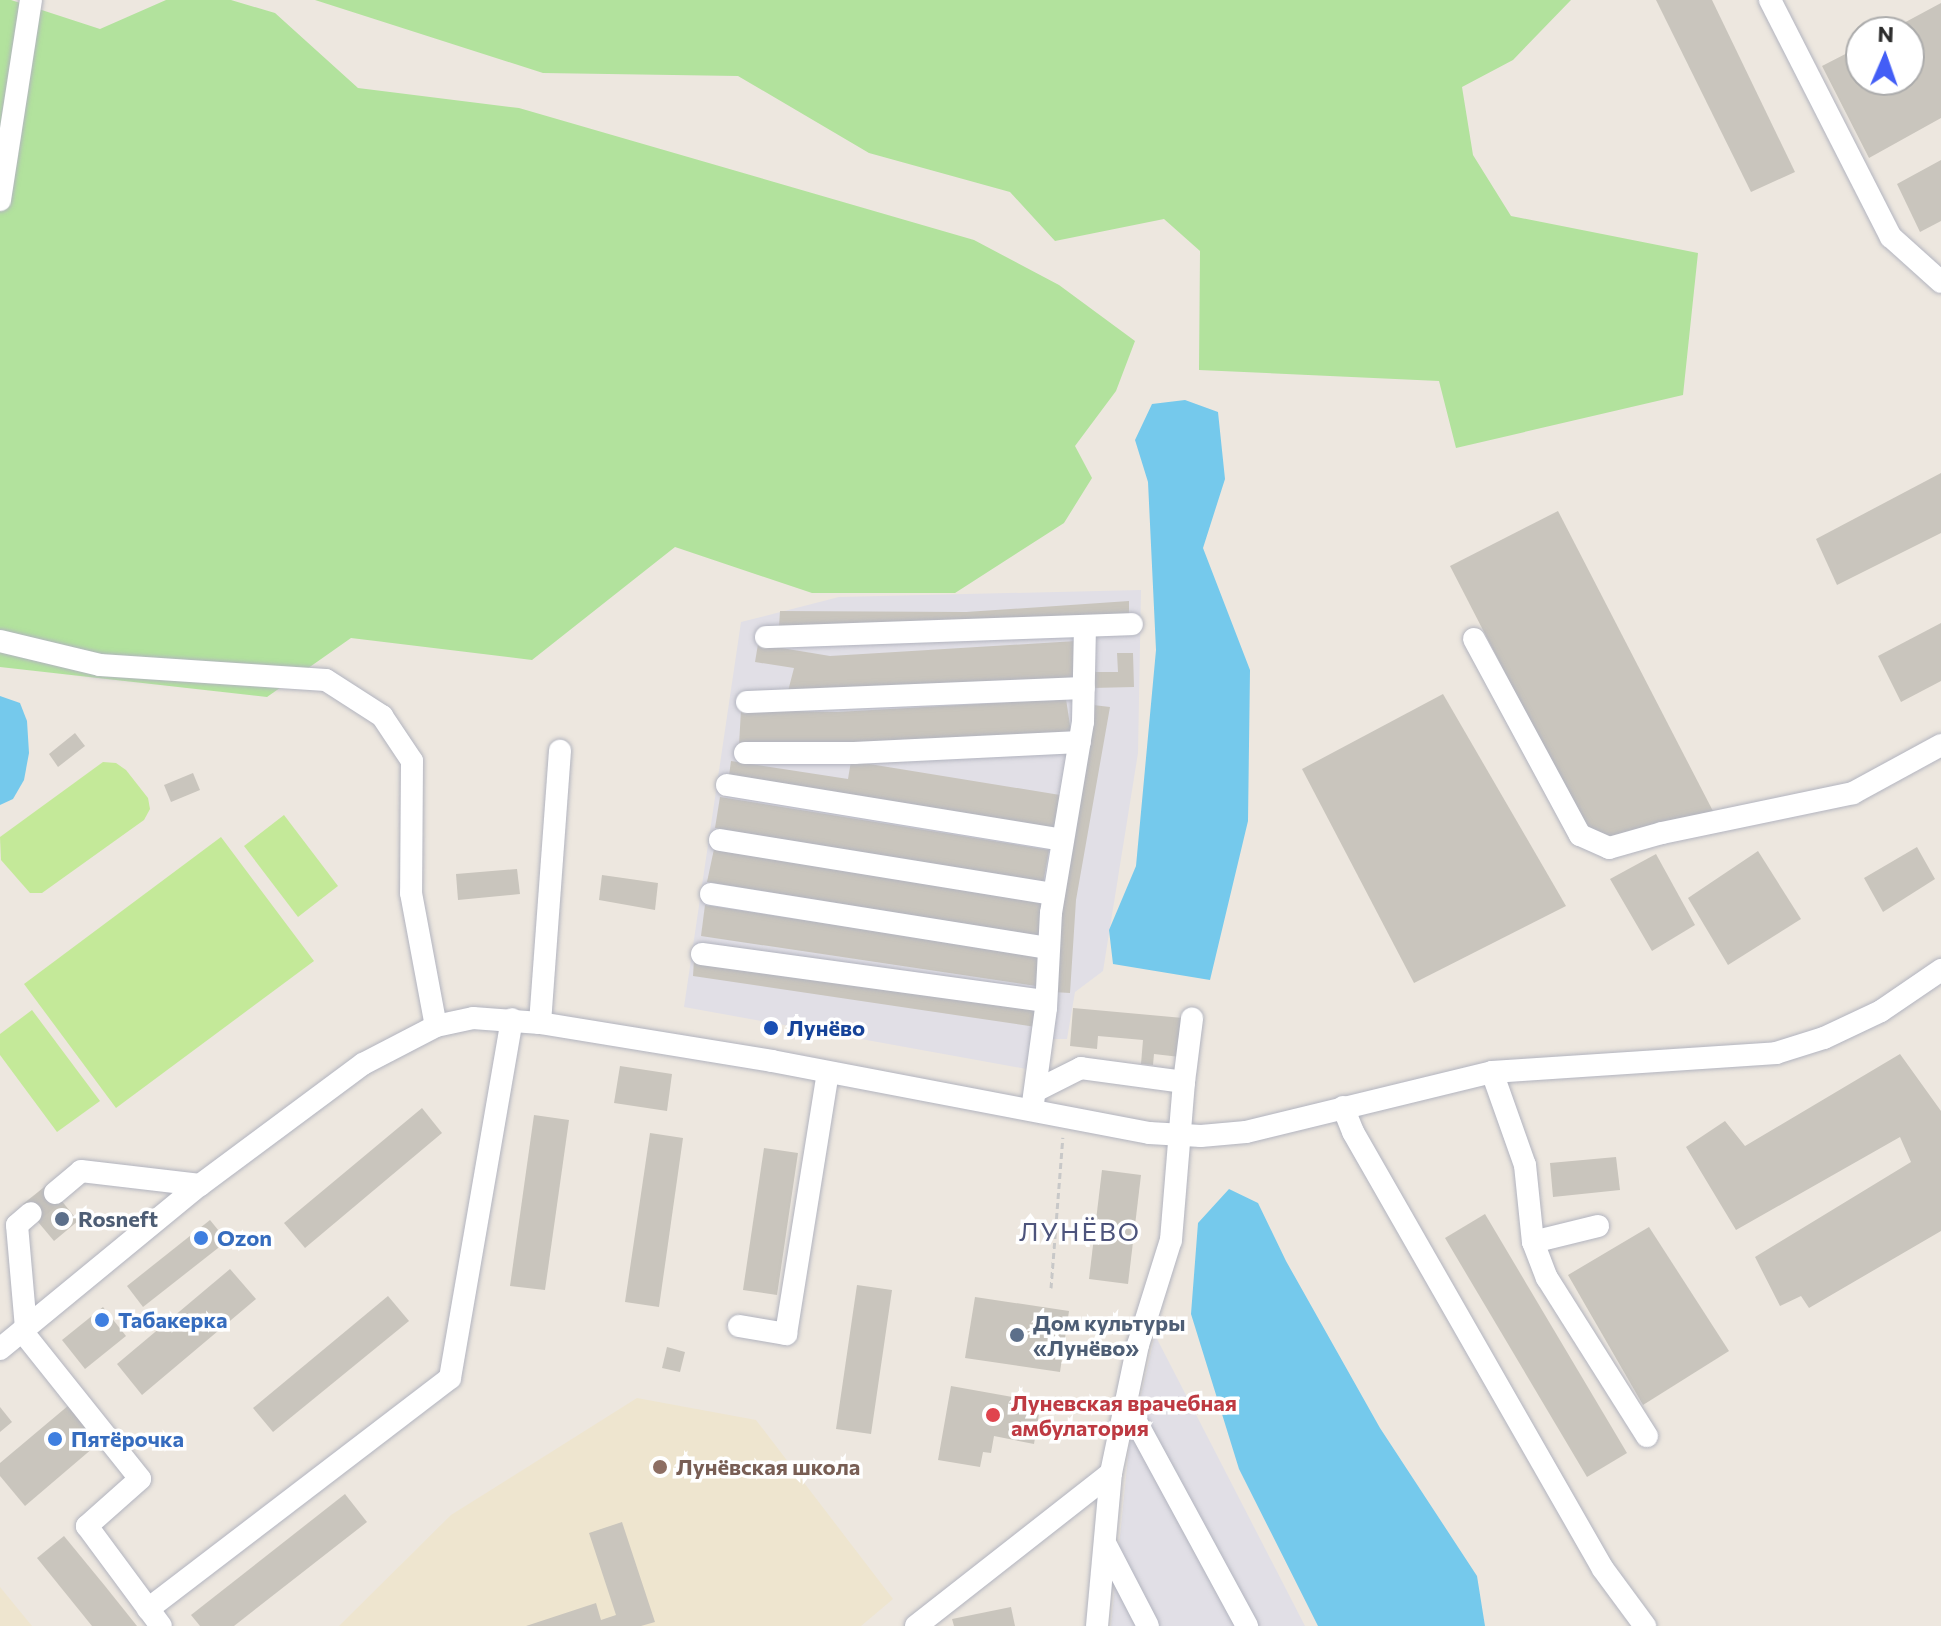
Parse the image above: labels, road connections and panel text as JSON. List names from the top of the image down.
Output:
{
  "districts": ["ЛУНЁВО"],
  "places": [
    "Лунёво",
    "Rosneft",
    "Ozon",
    "Табакерка",
    "Дом культуры «Лунёво»",
    "Луневская врачебная амбулатория",
    "Пятёрочка",
    "Лунёвская школа"
  ],
  "north": "top"
}
